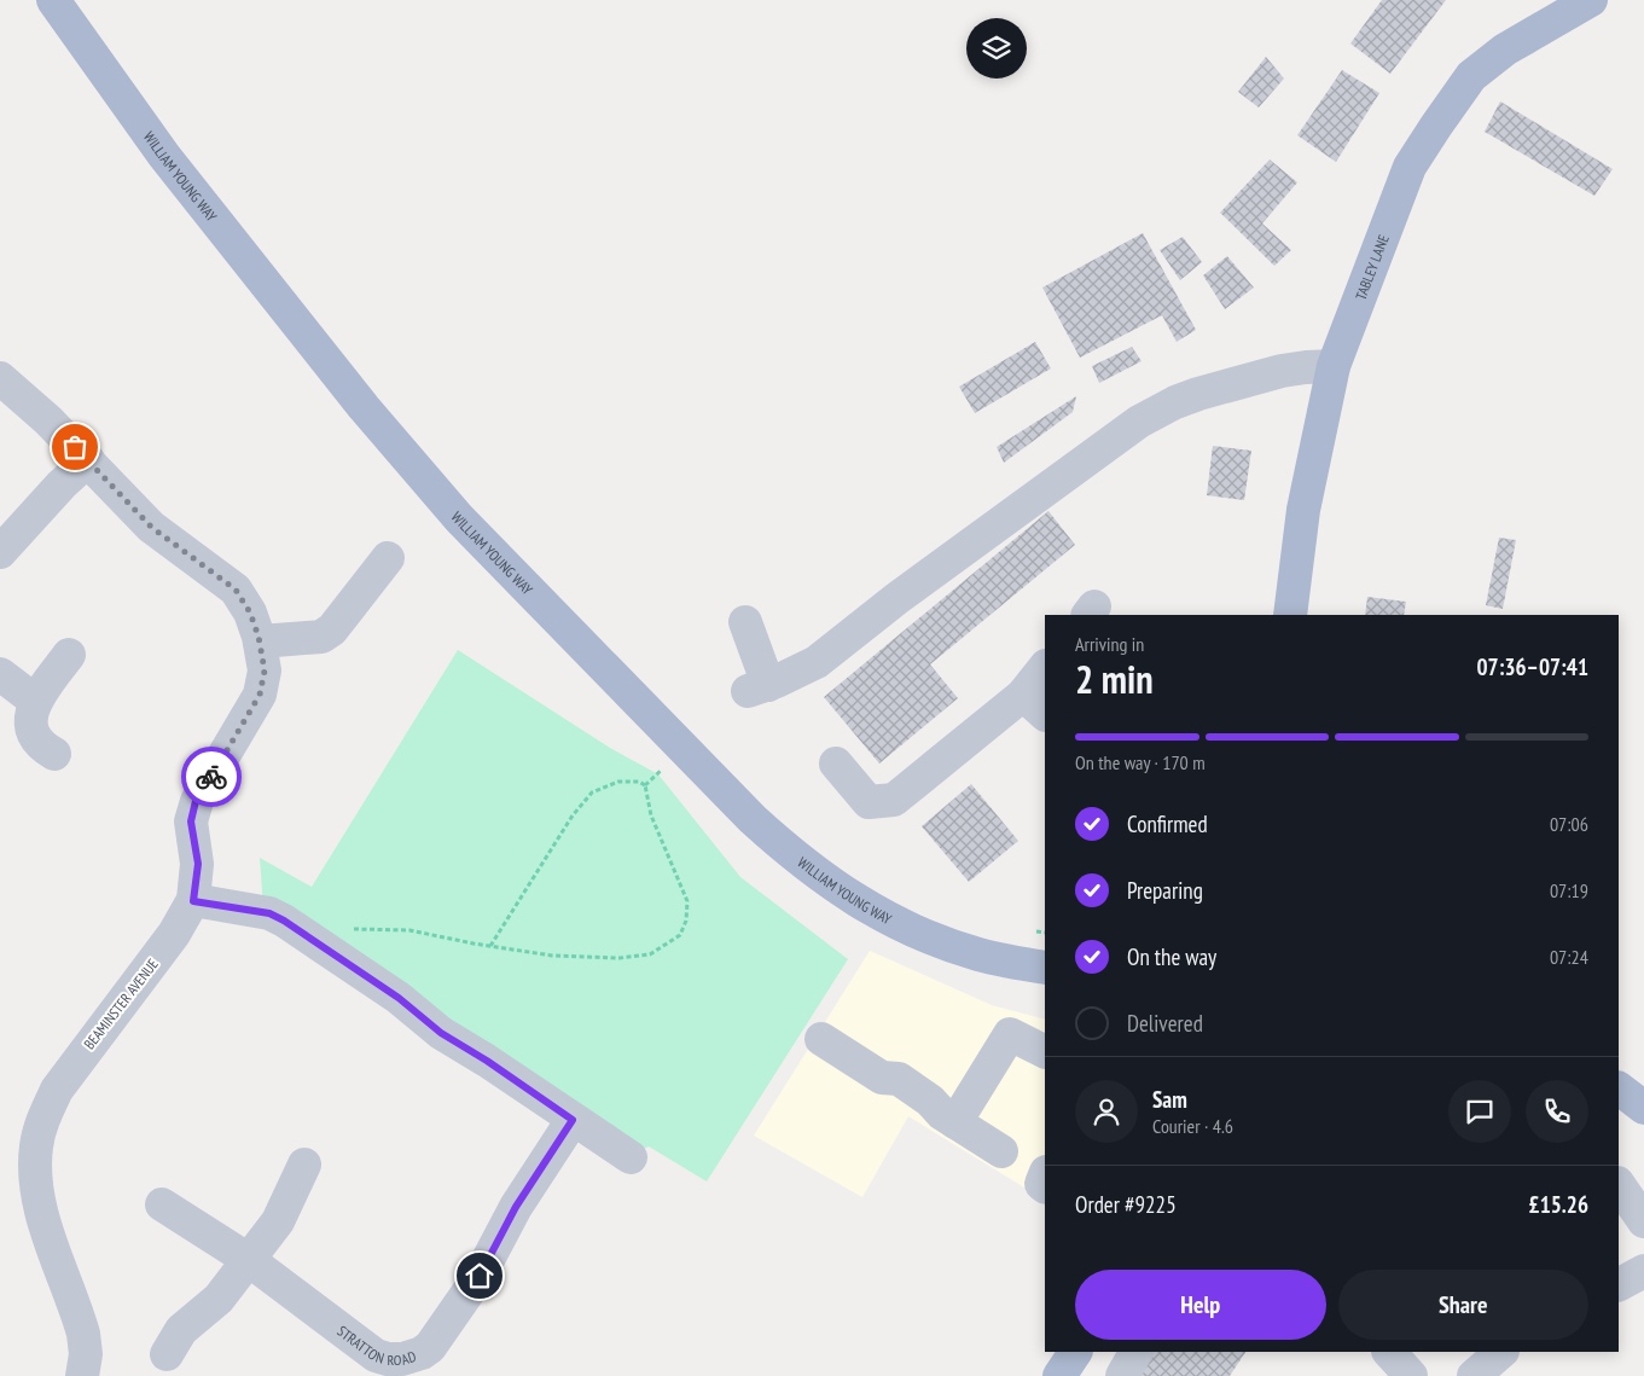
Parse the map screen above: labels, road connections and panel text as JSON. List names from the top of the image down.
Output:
{
  "streets": {
    "main road": ["WILLIAM YOUNG WAY", "TABLEY LANE"],
    "street": ["BEAMINSTER AVENUE", "STRATTON ROAD"]
  },
  "page": {
    "heading": ["2 min", "Arriving in", "07:36–07:41"],
    "panel": [
      "Sam",
      "Courier · 4.6",
      "Order #9225",
      "£15.26"
    ],
    "bar": "On the way · 170 m",
    "list": [
      ["Confirmed", "07:06"],
      ["Preparing", "07:19"],
      ["On the way", "07:24"],
      "Delivered"
    ],
    "buttons": ["Help", "Share"]
  }
}
